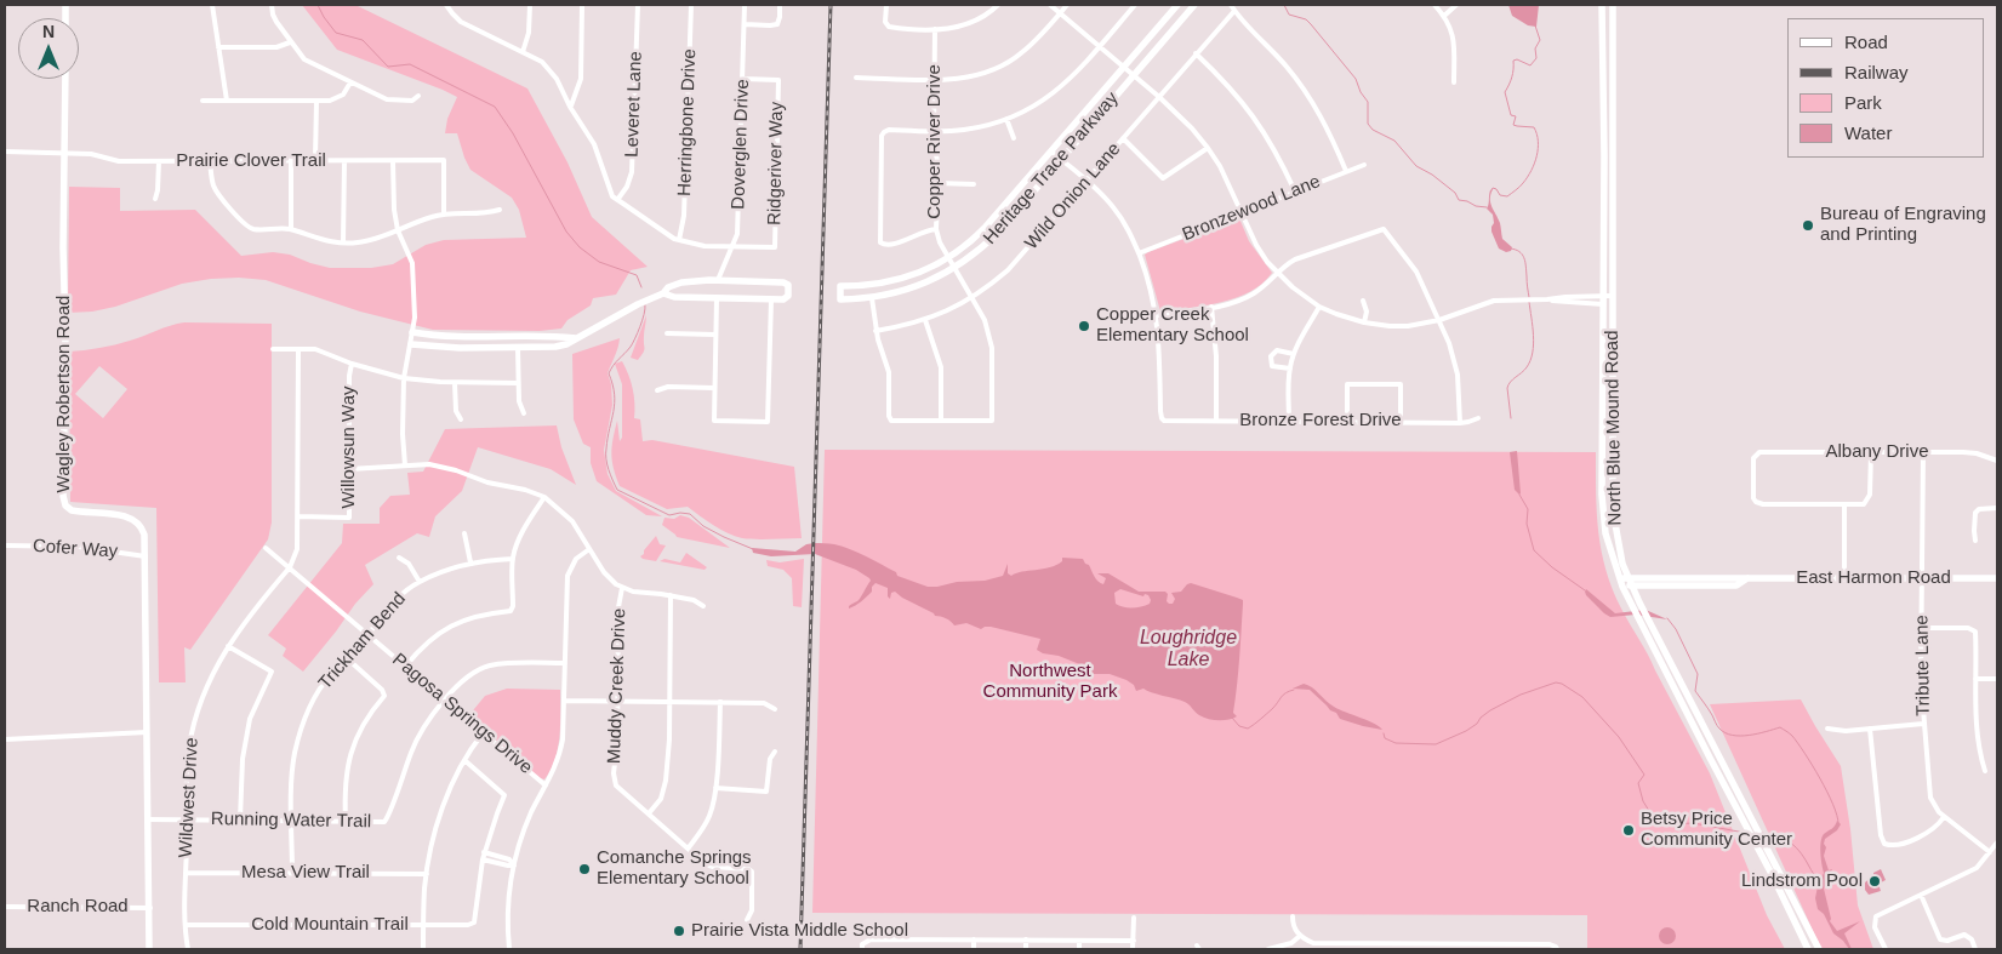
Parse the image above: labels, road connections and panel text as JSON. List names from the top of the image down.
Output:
{
  "streets": {
    "street": [
      "Leveret Lane",
      "Herringbone Drive",
      "Copper River Drive",
      "Doverglen Drive",
      "Prairie Clover Trail",
      "Ridgeriver Way",
      "Heritage Trace Parkway",
      "Wild Onion Lane",
      "Bronzewood Lane",
      "Wagley Robertson Road",
      "Bronze Forest Drive",
      "North Blue Mound Road",
      "Willowsun Way",
      "Albany Drive",
      "Cofer Way",
      "East Harmon Road",
      "Trickham Bend",
      "Tribute Lane",
      "Muddy Creek Drive",
      "Pagosa Springs Drive",
      "Wildwest Drive",
      "Running Water Trail",
      "Mesa View Trail",
      "Ranch Road",
      "Cold Mountain Trail"
    ]
  },
  "crossings": [
    ["Copper River Drive", "Heritage Trace Parkway"],
    ["Copper River Drive", "Wild Onion Lane"],
    ["Doverglen Drive", "Ridgeriver Way"],
    ["Prairie Clover Trail", "Wagley Robertson Road"],
    ["Wagley Robertson Road", "Cofer Way"],
    ["Wagley Robertson Road", "Running Water Trail"],
    ["Wagley Robertson Road", "Ranch Road"],
    ["North Blue Mound Road", "East Harmon Road"],
    ["Willowsun Way", "Wildwest Drive"],
    ["Albany Drive", "Tribute Lane"],
    ["East Harmon Road", "Tribute Lane"],
    ["Trickham Bend", "Pagosa Springs Drive"],
    ["Trickham Bend", "Running Water Trail"],
    ["Trickham Bend", "Mesa View Trail"],
    ["Pagosa Springs Drive", "Wildwest Drive"],
    ["Pagosa Springs Drive", "Running Water Trail"],
    ["Wildwest Drive", "Running Water Trail"],
    ["Wildwest Drive", "Mesa View Trail"],
    ["Wildwest Drive", "Cold Mountain Trail"]
  ],
  "water": ["Loughridge Lake"],
  "parks": ["Northwest Community Park"],
  "places": [
    "Bureau of Engraving and Printing",
    "Copper Creek Elementary School",
    "Betsy Price Community Center",
    "Comanche Springs Elementary School",
    "Lindstrom Pool",
    "Prairie Vista Middle School"
  ],
  "legend": [
    "Road",
    "Railway",
    "Park",
    "Water"
  ],
  "north": "top"
}
